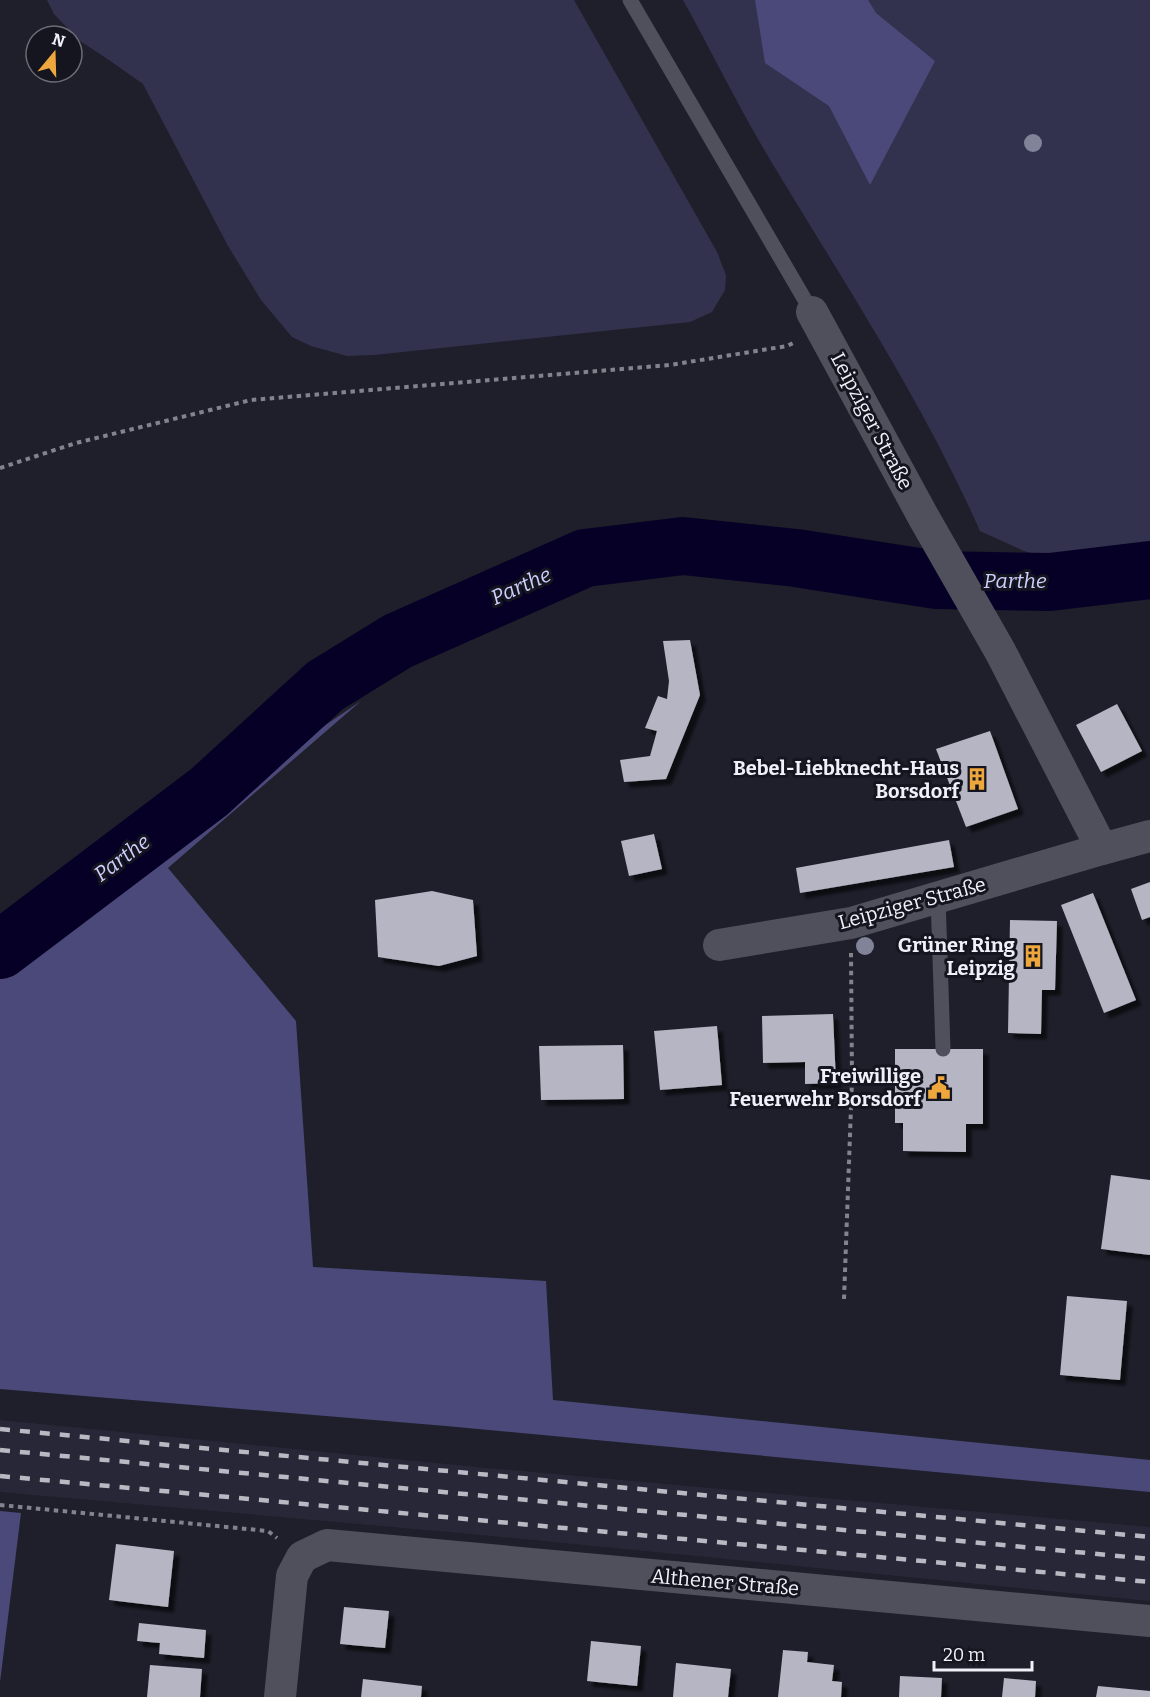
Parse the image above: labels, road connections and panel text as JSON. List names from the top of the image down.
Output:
{
  "streets": {
    "street": ["Leipziger Straße", "Althener Straße"]
  },
  "water": ["Parthe"],
  "places": {
    "building": ["Bebel-Liebknecht-Haus Borsdorf", "Grüner Ring Leipzig"],
    "public building": ["Freiwillige Feuerwehr Borsdorf"]
  },
  "scale_bar": "20 m",
  "north": "top"
}
